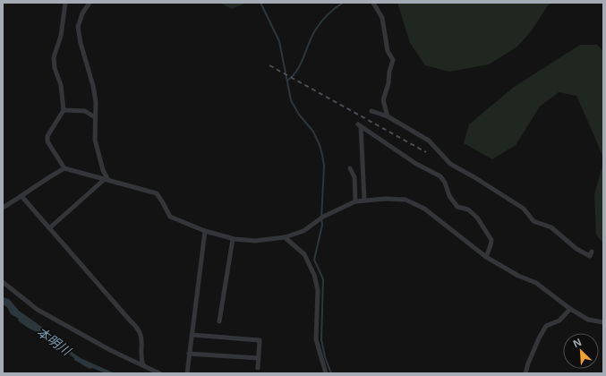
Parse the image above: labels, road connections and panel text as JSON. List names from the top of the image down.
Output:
{
  "water": ["本明川"],
  "north": "top left"
}
